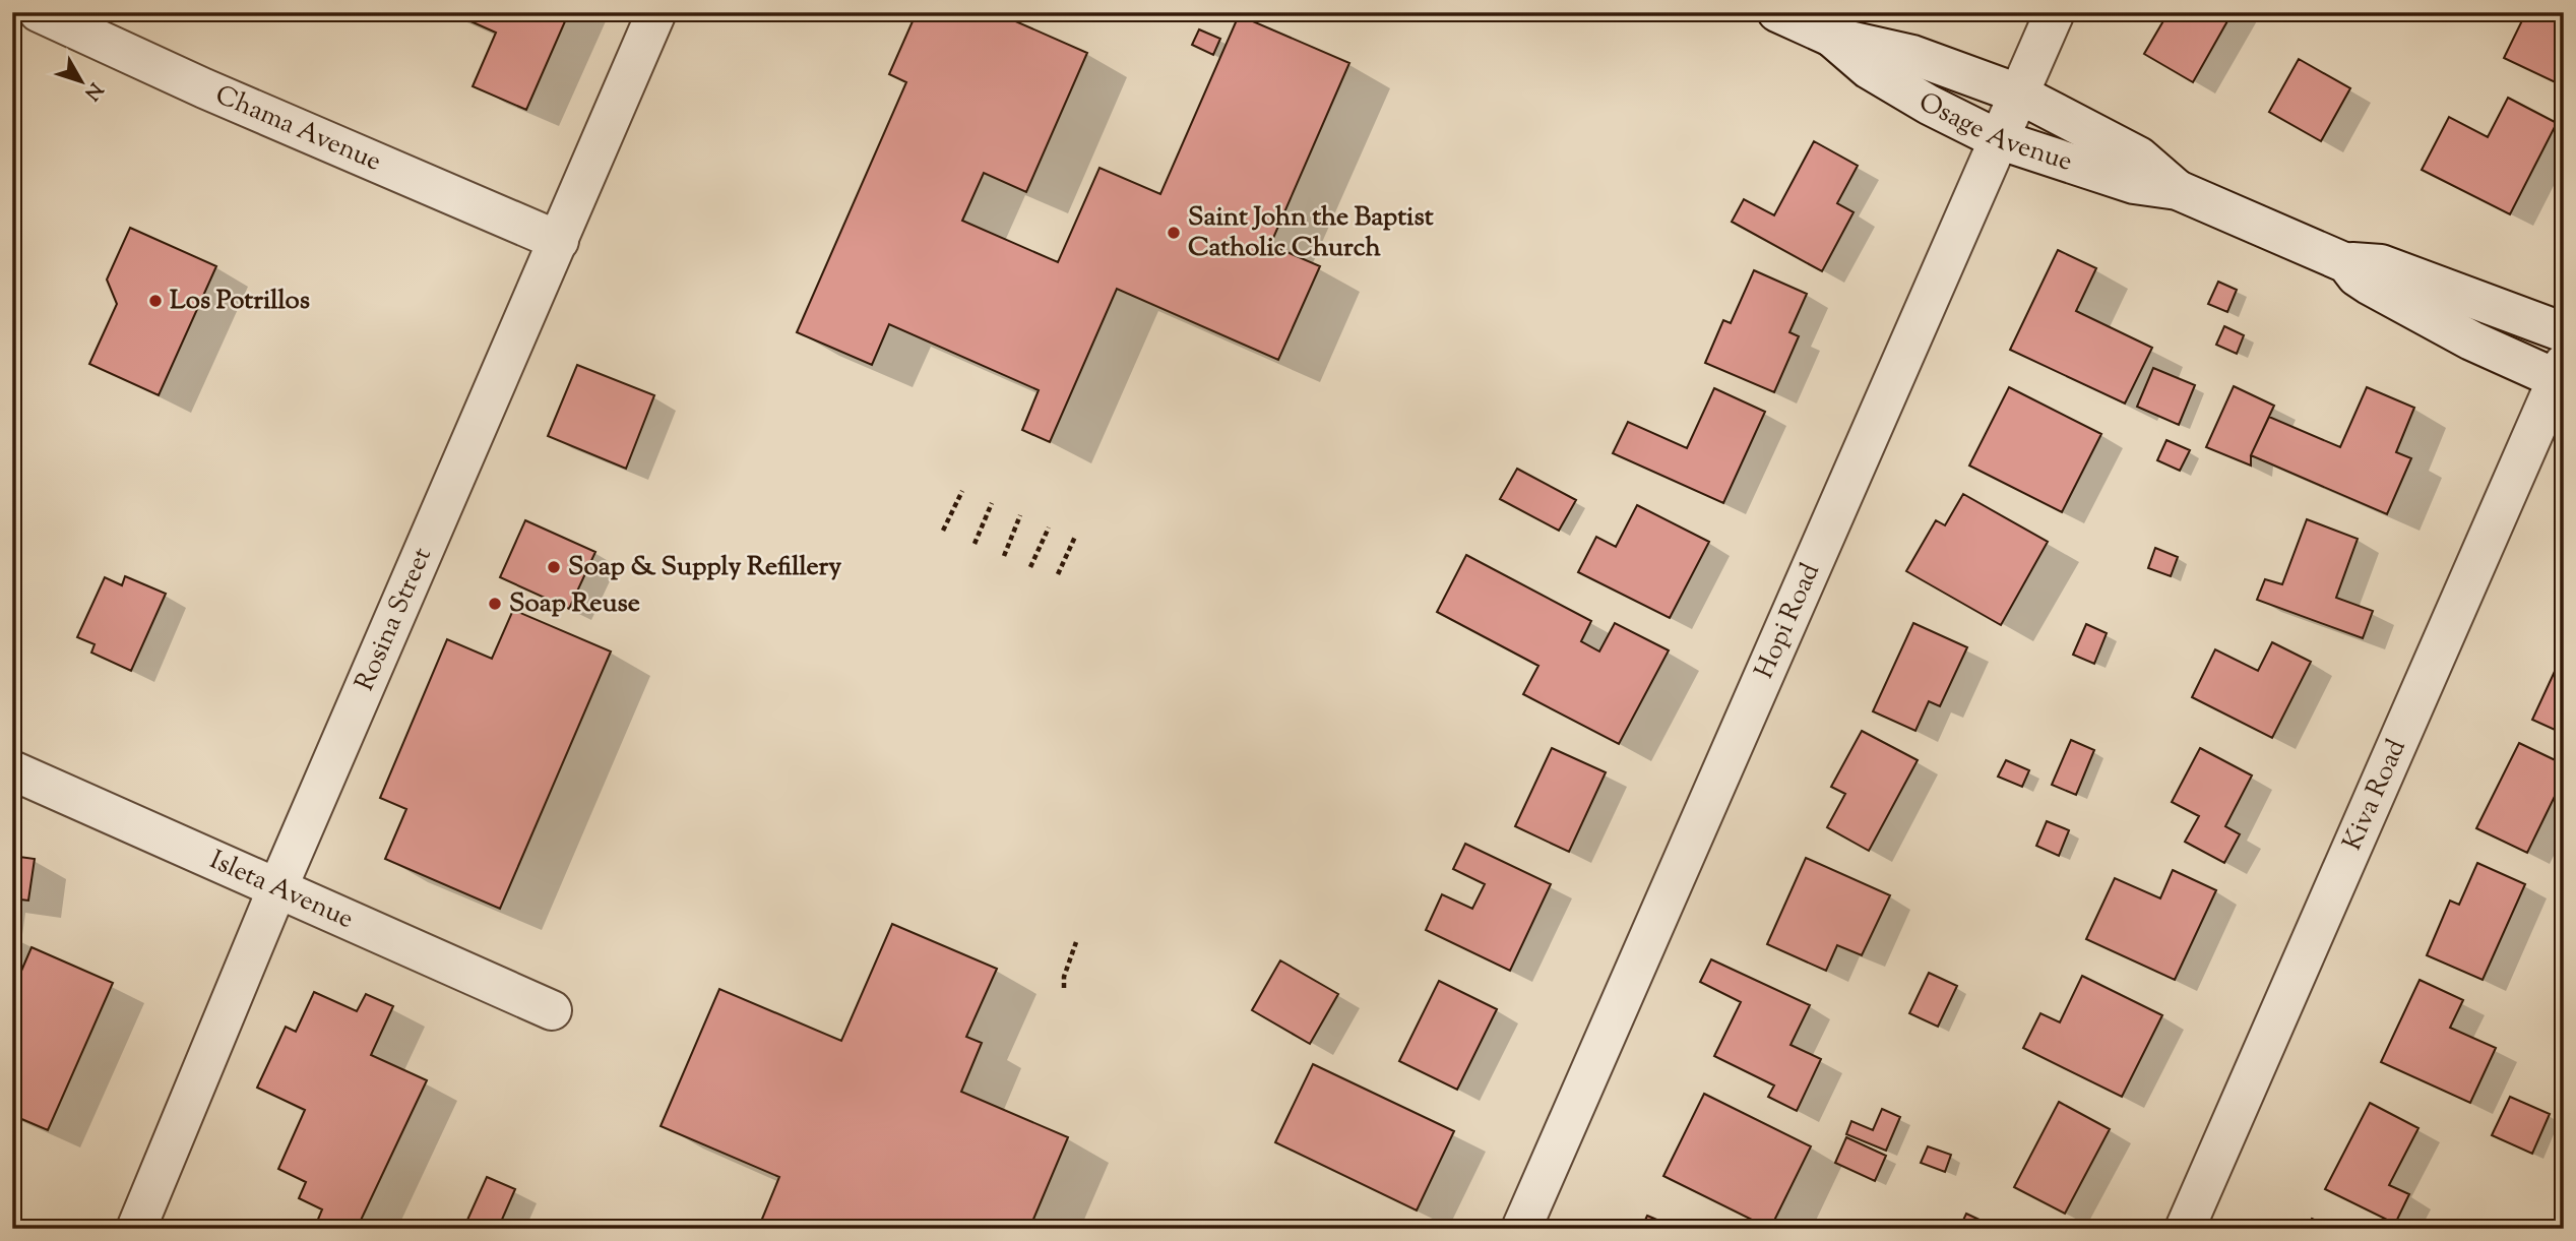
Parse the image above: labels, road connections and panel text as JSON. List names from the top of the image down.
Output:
{
  "streets": {
    "street": [
      "Chama Avenue",
      "Osage Avenue",
      "Rosina Street",
      "Hopi Road",
      "Kiva Road",
      "Isleta Avenue"
    ]
  },
  "crossings": [
    ["Chama Avenue", "Rosina Street"],
    ["Osage Avenue", "Hopi Road"],
    ["Osage Avenue", "Kiva Road"],
    ["Rosina Street", "Isleta Avenue"]
  ],
  "places": [
    "Saint John the Baptist Catholic Church",
    "Los Potrillos",
    "Soap & Supply Refillery",
    "Soap Reuse"
  ],
  "north": "bottom right"
}
